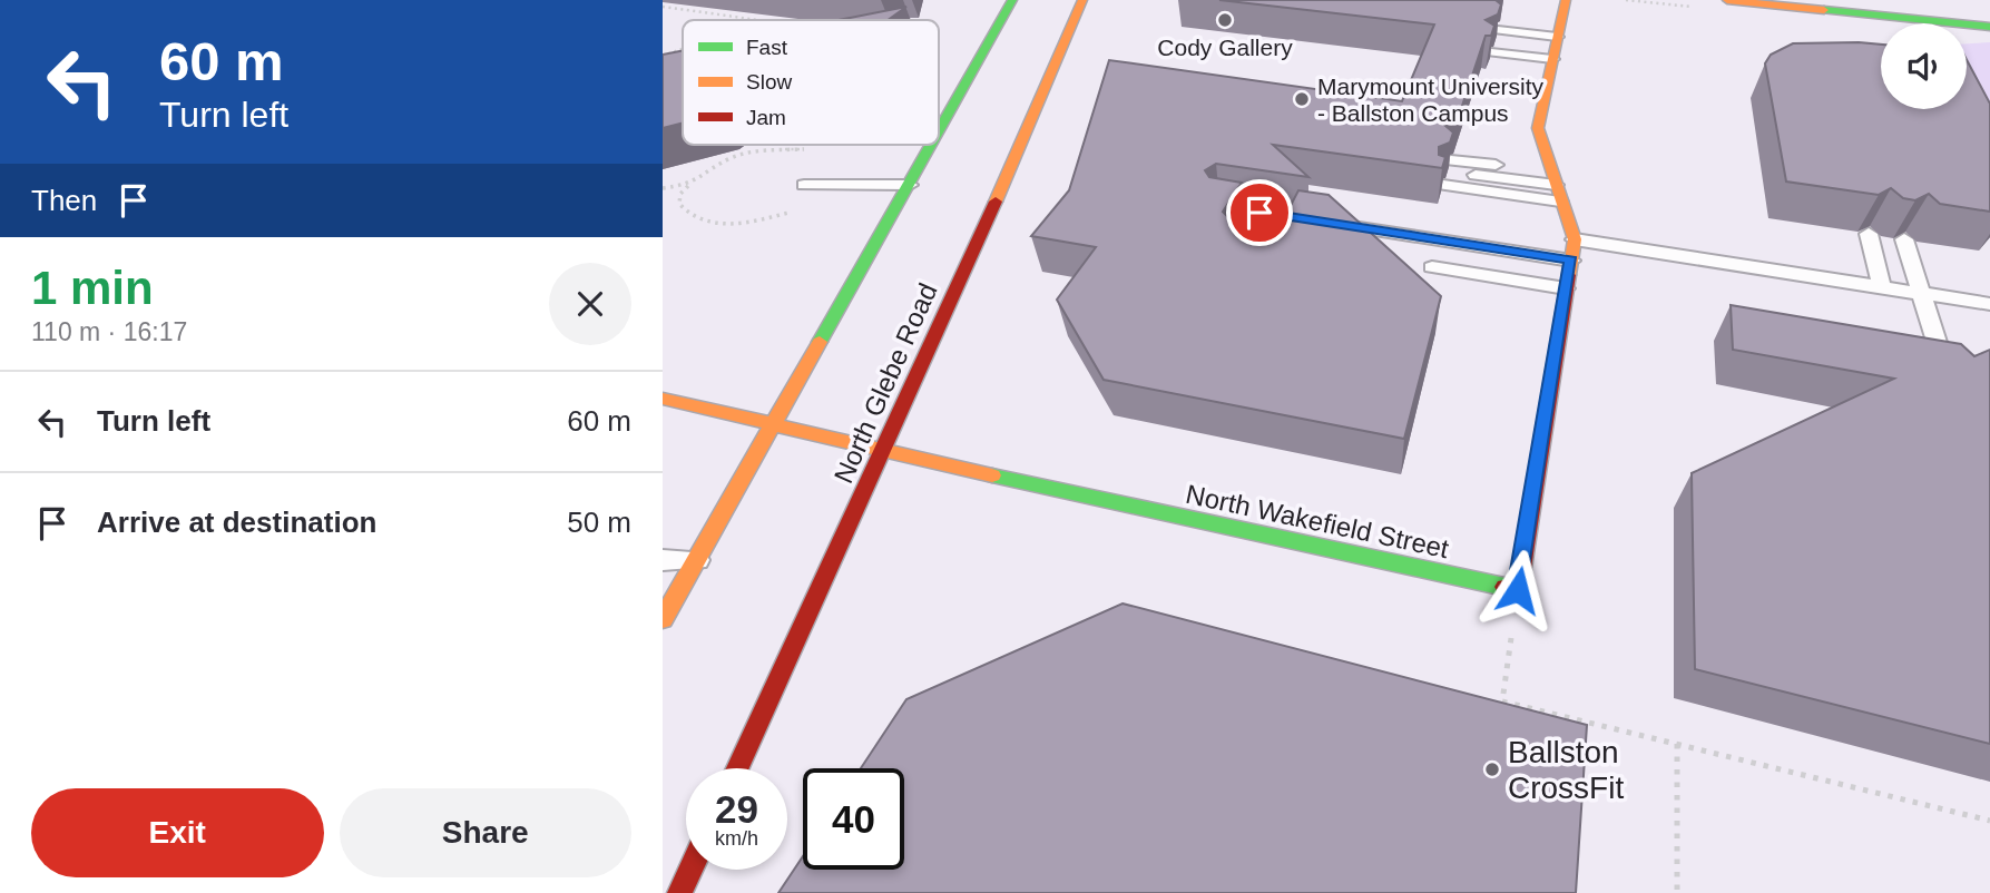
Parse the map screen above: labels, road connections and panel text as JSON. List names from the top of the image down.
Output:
{
  "streets": {
    "main road": ["North Glebe Road", "North Wakefield Street"]
  },
  "crossings": [
    ["North Glebe Road", "North Wakefield Street"]
  ],
  "places": ["Cody Gallery", "Marymount University - Ballston Campus", "Ballston CrossFit"],
  "legend": ["Fast", "Slow", "Jam"],
  "page": {
    "turn": ["60 m", "Turn left"],
    "then": "Then",
    "heading": ["1 min", "110 m · 16:17"],
    "list": [
      {
        "name": "Turn left",
        "value": "60 m"
      },
      {
        "name": "Arrive at destination",
        "value": "50 m"
      }
    ],
    "speed": "29 km/h",
    "limit": "40",
    "buttons": ["Exit", "Share"]
  }
}
